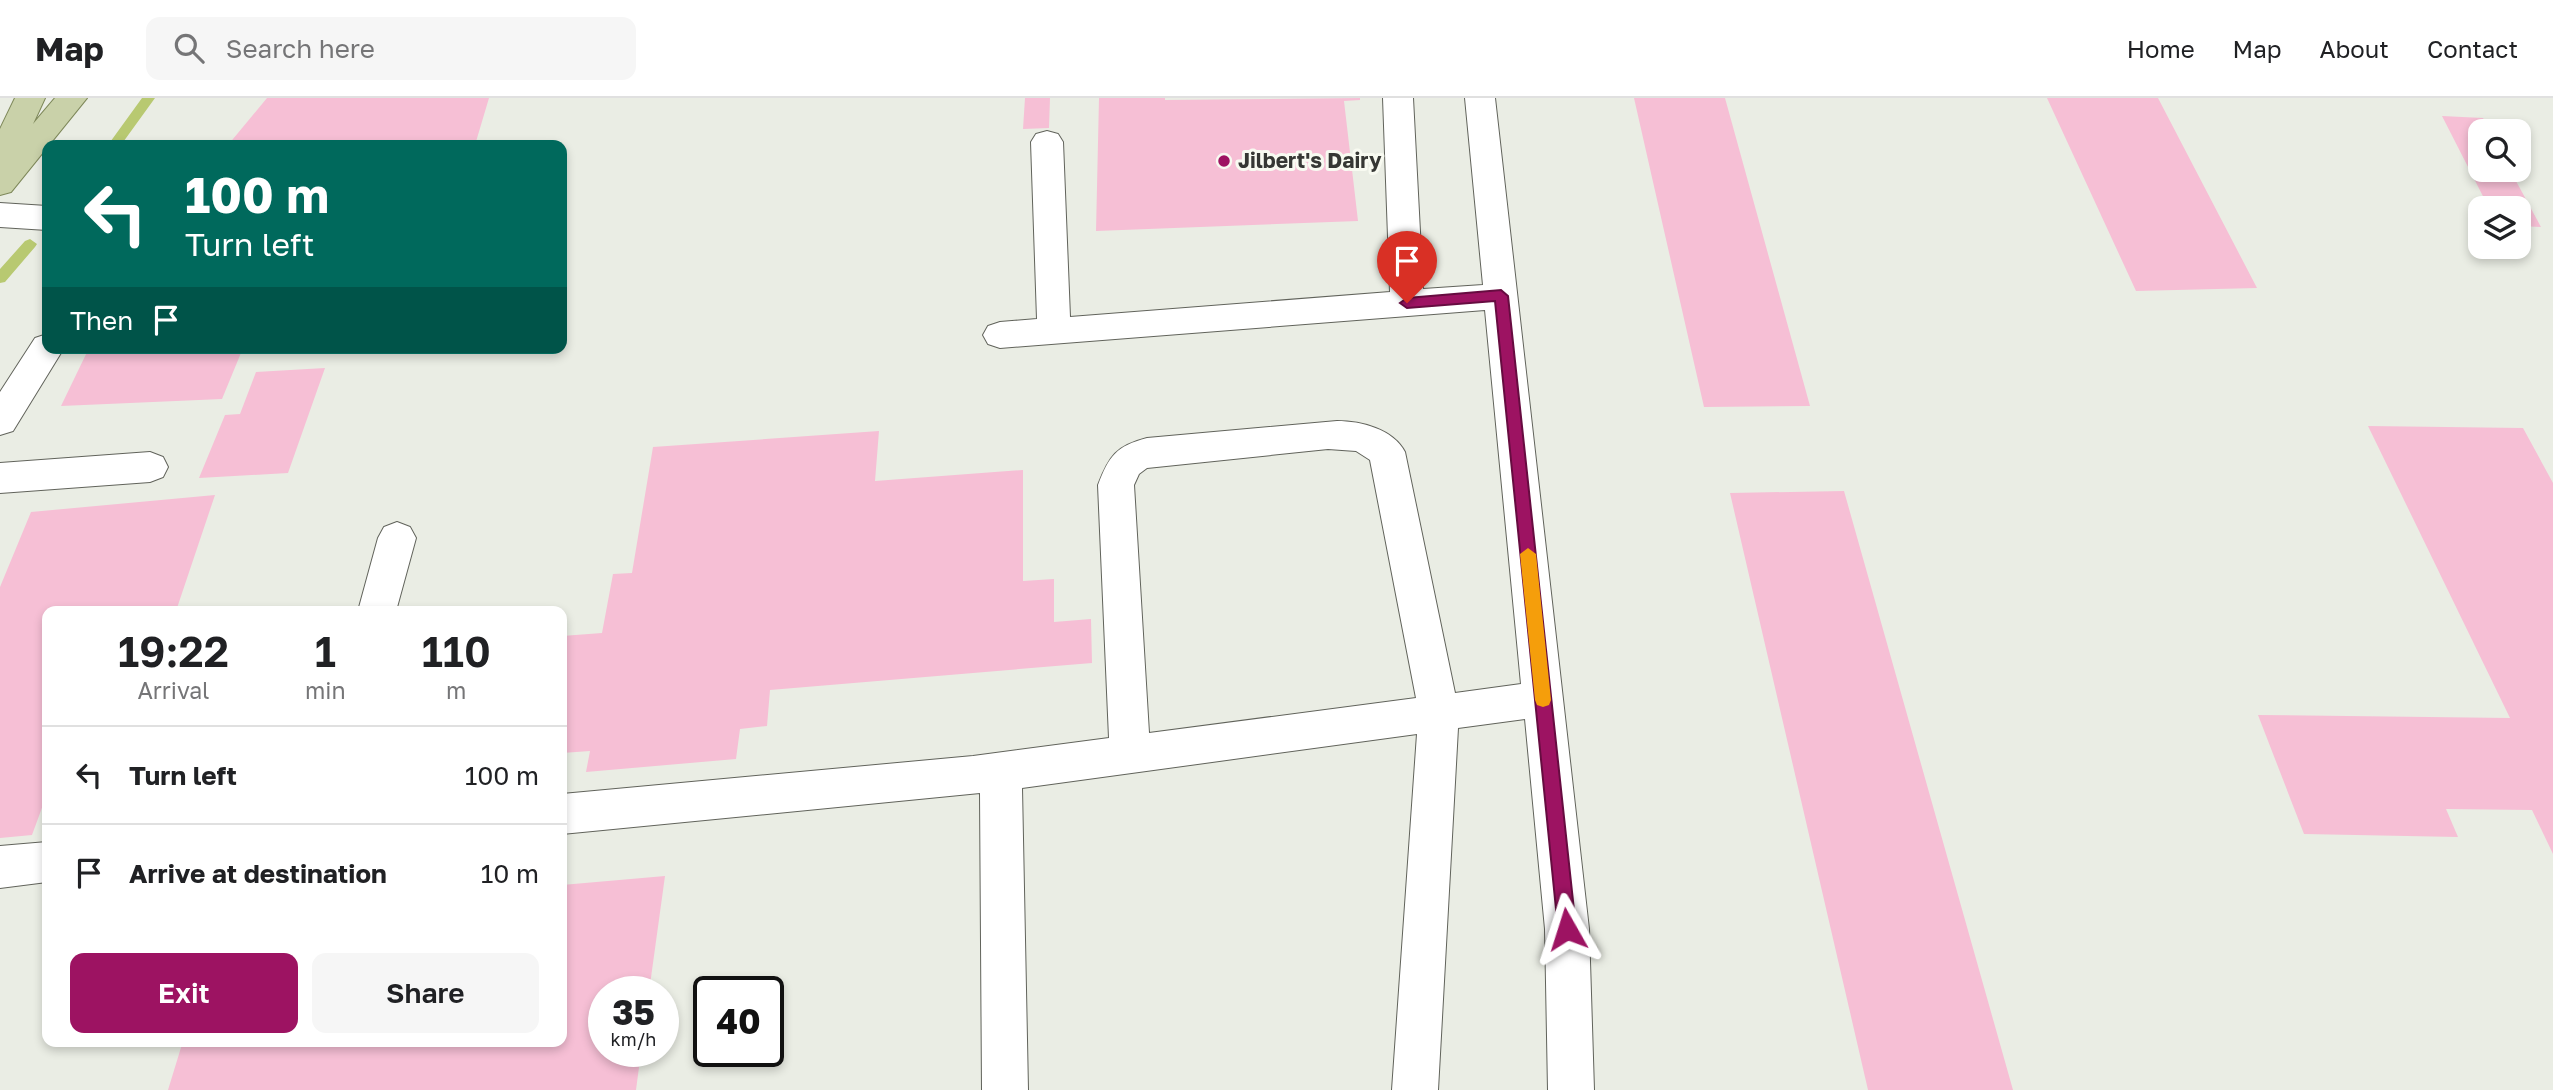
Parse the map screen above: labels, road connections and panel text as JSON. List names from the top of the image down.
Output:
{
  "places": ["Jilbert's Dairy"],
  "page": {
    "header": "Map",
    "search": "Search here",
    "nav": [
      "Home",
      "Map",
      "About",
      "Contact"
    ],
    "turn": ["100 m", "Turn left"],
    "then": "Then",
    "eta": [
      "19:22",
      "Arrival",
      "1",
      "min",
      "110",
      "m"
    ],
    "list": [
      {
        "name": "Turn left",
        "value": "100 m"
      },
      {
        "name": "Arrive at destination",
        "value": "10 m"
      }
    ],
    "buttons": ["Exit", "Share"],
    "speed": "35 km/h",
    "limit": "40"
  }
}
